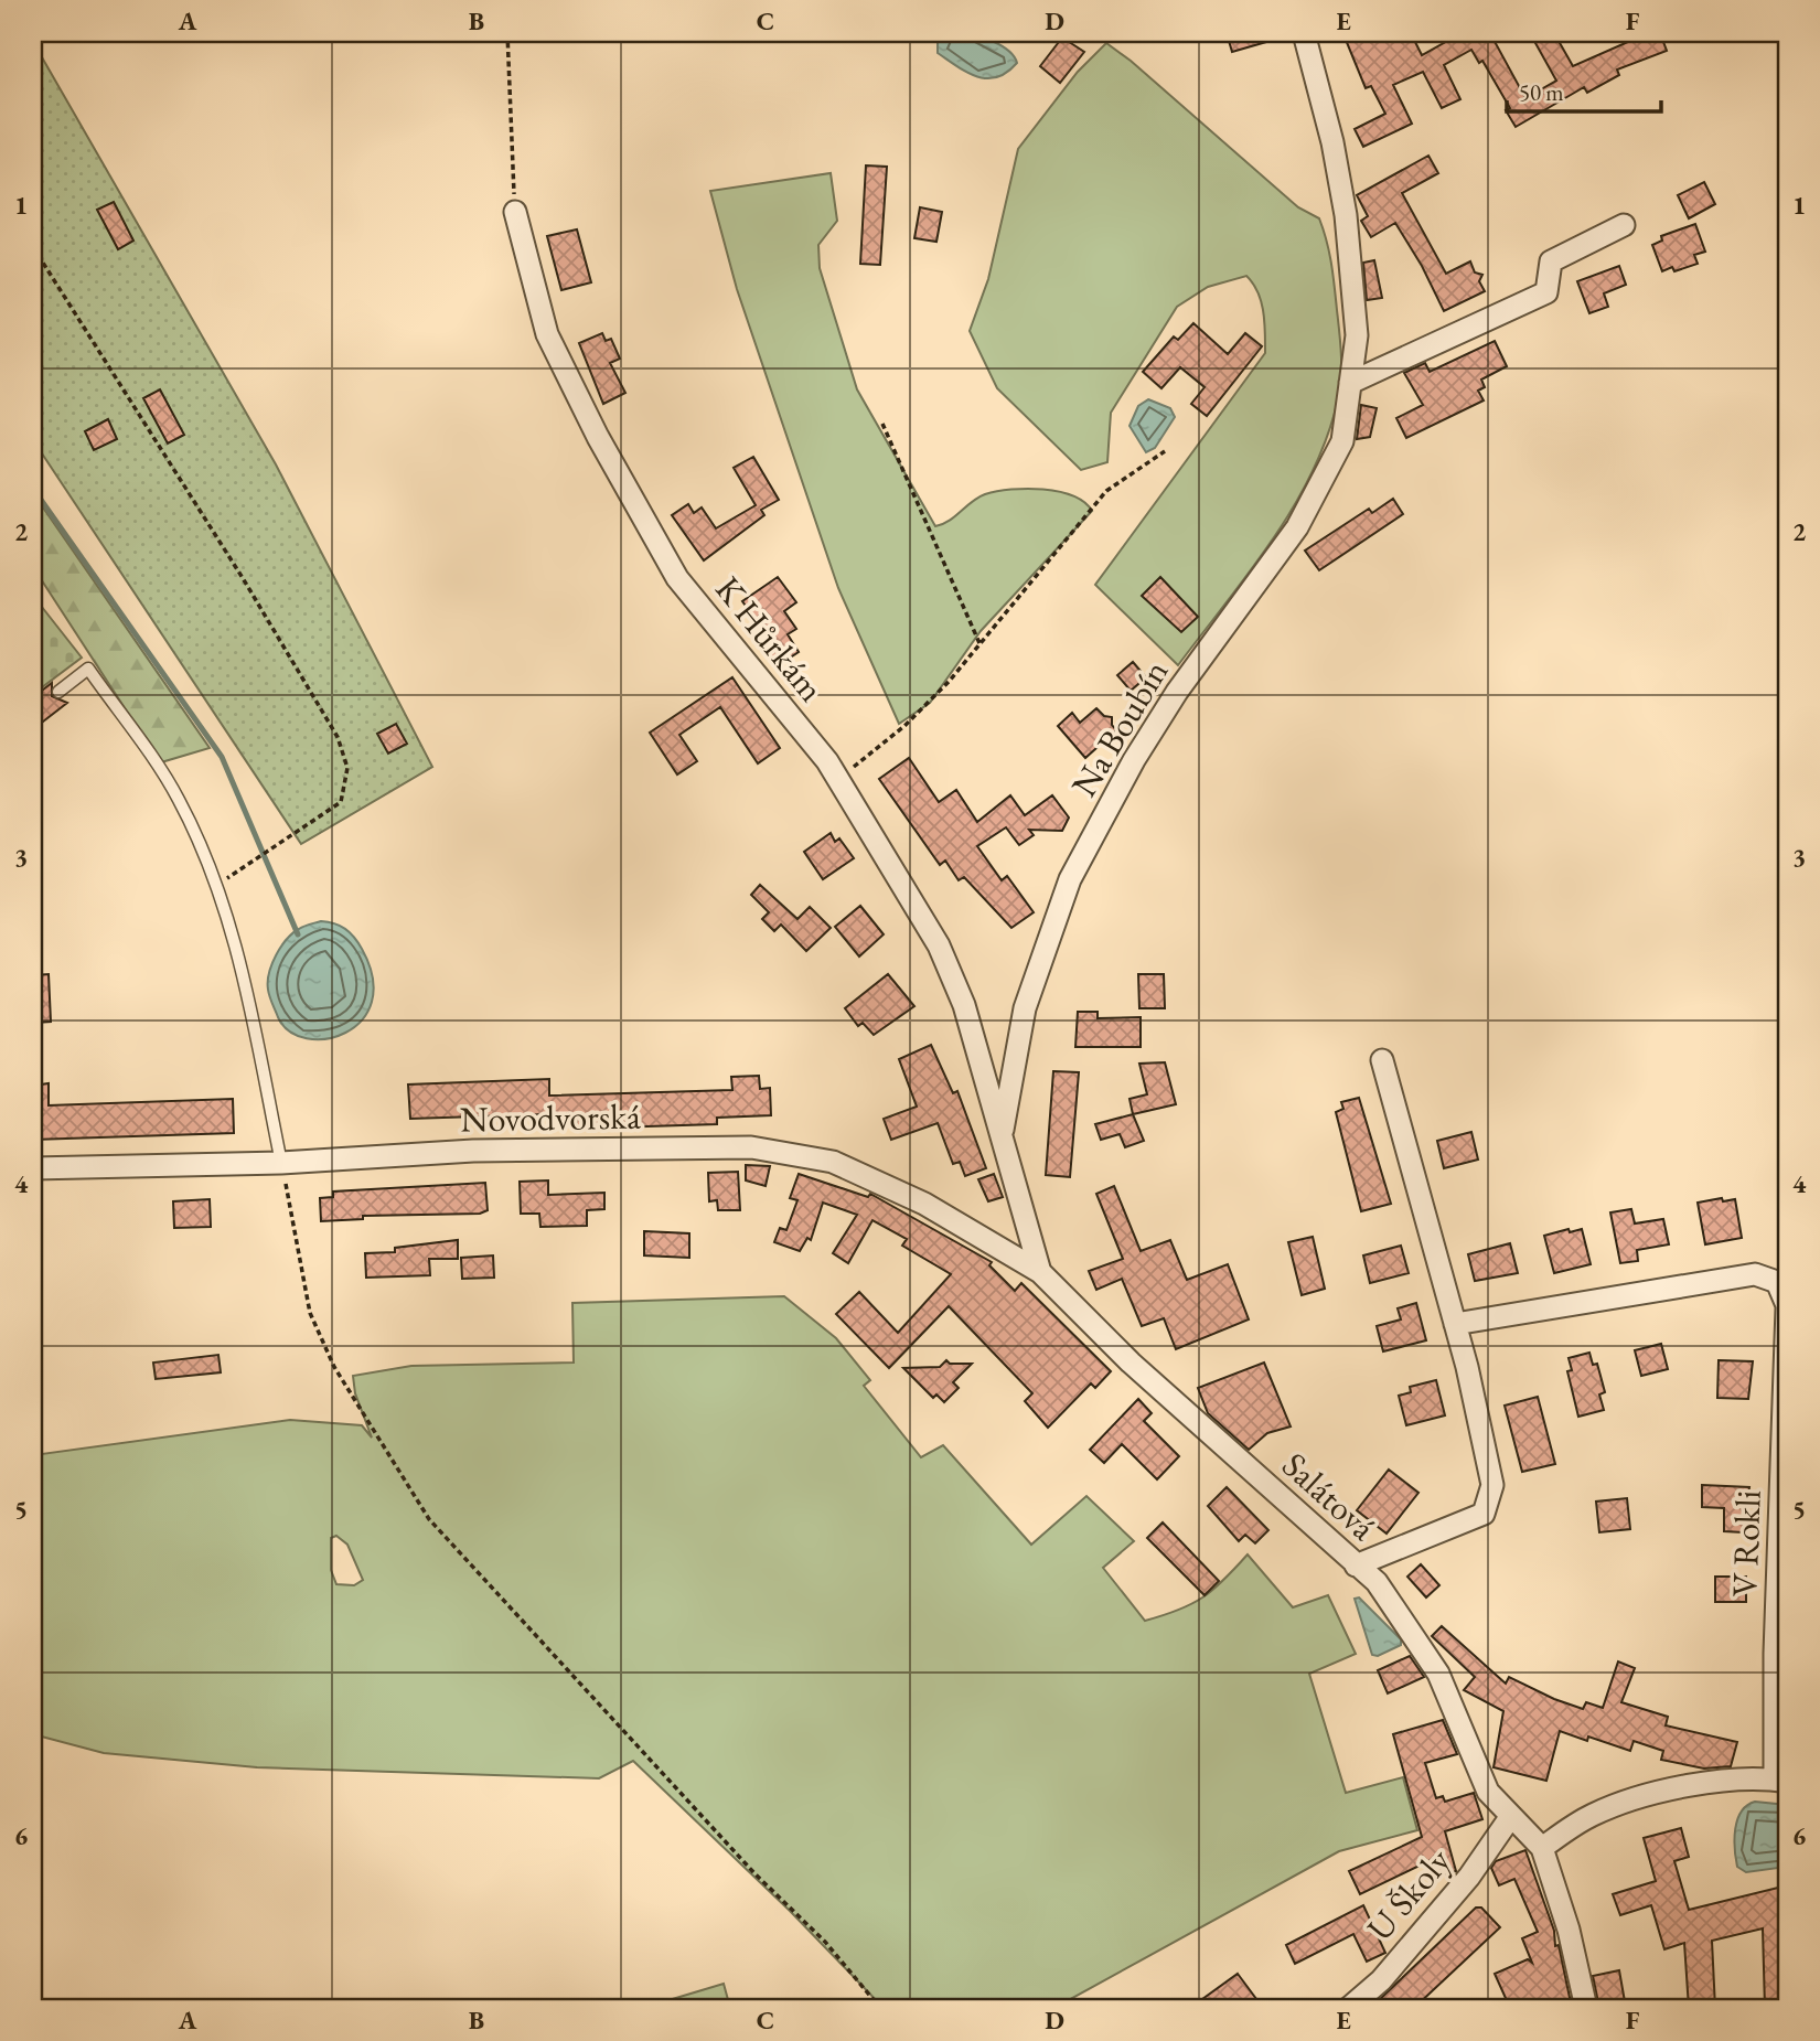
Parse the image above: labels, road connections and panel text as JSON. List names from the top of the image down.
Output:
{
  "streets": {
    "street": [
      "K Hůrkám",
      "Na Boubín",
      "Novodvorská",
      "Salátová",
      "V Rokli",
      "U Školy"
    ]
  },
  "crossings": [
    ["K Hůrkám", "Na Boubín"],
    ["K Hůrkám", "Novodvorská"],
    ["K Hůrkám", "Salátová"],
    ["Novodvorská", "Salátová"],
    ["Salátová", "U Školy"]
  ],
  "scale_bar": "50 m",
  "grid": {
    "columns": [
      "A",
      "B",
      "C",
      "D",
      "E",
      "F"
    ],
    "rows": [
      "1",
      "2",
      "3",
      "4",
      "5",
      "6"
    ]
  }
}
